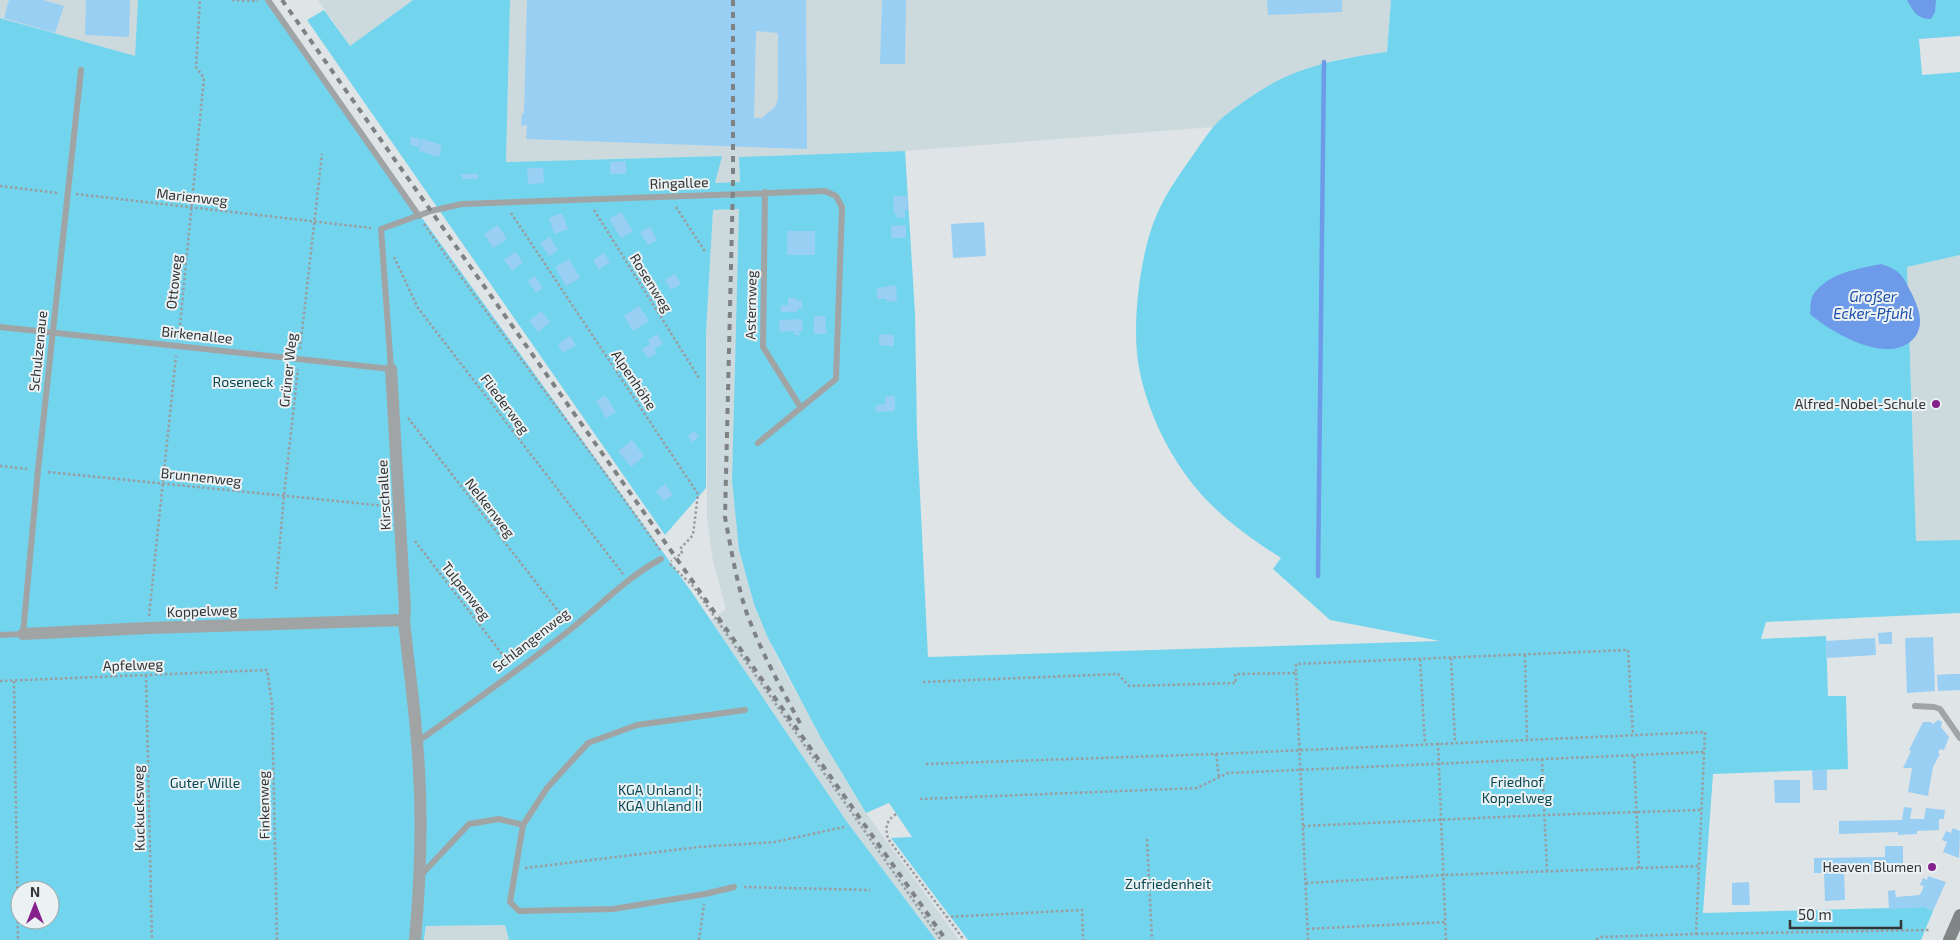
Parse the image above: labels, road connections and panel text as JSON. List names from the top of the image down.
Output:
{
  "streets": {
    "street": ["Kirschallee", "Koppelweg"],
    "lane": [
      "Ringallee",
      "Asternweg",
      "Birkenallee",
      "Schulzenaue",
      "Schlangenweg"
    ],
    "path": [
      "Marienweg",
      "Ottoweg",
      "Rosenweg",
      "Grüner Weg",
      "Alpenhöhe",
      "Fliederweg",
      "Brunnenweg",
      "Nelkenweg",
      "Tulpenweg",
      "Apfelweg",
      "Finkenweg",
      "Kuckucksweg"
    ]
  },
  "crossings": [
    ["Ringallee", "Marienweg"],
    ["Ringallee", "Rosenweg"],
    ["Ringallee", "Asternweg"],
    ["Ringallee", "Alpenhöhe"],
    ["Marienweg", "Ottoweg"],
    ["Marienweg", "Schulzenaue"],
    ["Marienweg", "Grüner Weg"],
    ["Ottoweg", "Birkenallee"],
    ["Ottoweg", "Brunnenweg"],
    ["Ottoweg", "Koppelweg"],
    ["Birkenallee", "Schulzenaue"],
    ["Birkenallee", "Grüner Weg"],
    ["Birkenallee", "Kirschallee"],
    ["Schulzenaue", "Brunnenweg"],
    ["Schulzenaue", "Koppelweg"],
    ["Grüner Weg", "Brunnenweg"],
    ["Fliederweg", "Schlangenweg"],
    ["Brunnenweg", "Kirschallee"],
    ["Kirschallee", "Nelkenweg"],
    ["Kirschallee", "Tulpenweg"],
    ["Kirschallee", "Koppelweg"],
    ["Nelkenweg", "Schlangenweg"],
    ["Tulpenweg", "Schlangenweg"],
    ["Apfelweg", "Finkenweg"],
    ["Apfelweg", "Kuckucksweg"]
  ],
  "water": ["Großer Ecker-Pfuhl"],
  "parks": [
    "Roseneck",
    "Friedhof Koppelweg",
    "Guter Wille",
    "KGA Unland I; KGA Uhland II",
    "Zufriedenheit"
  ],
  "places": ["Alfred-Nobel-Schule", "Heaven Blumen"],
  "scale_bar": "50 m",
  "north": "top"
}
